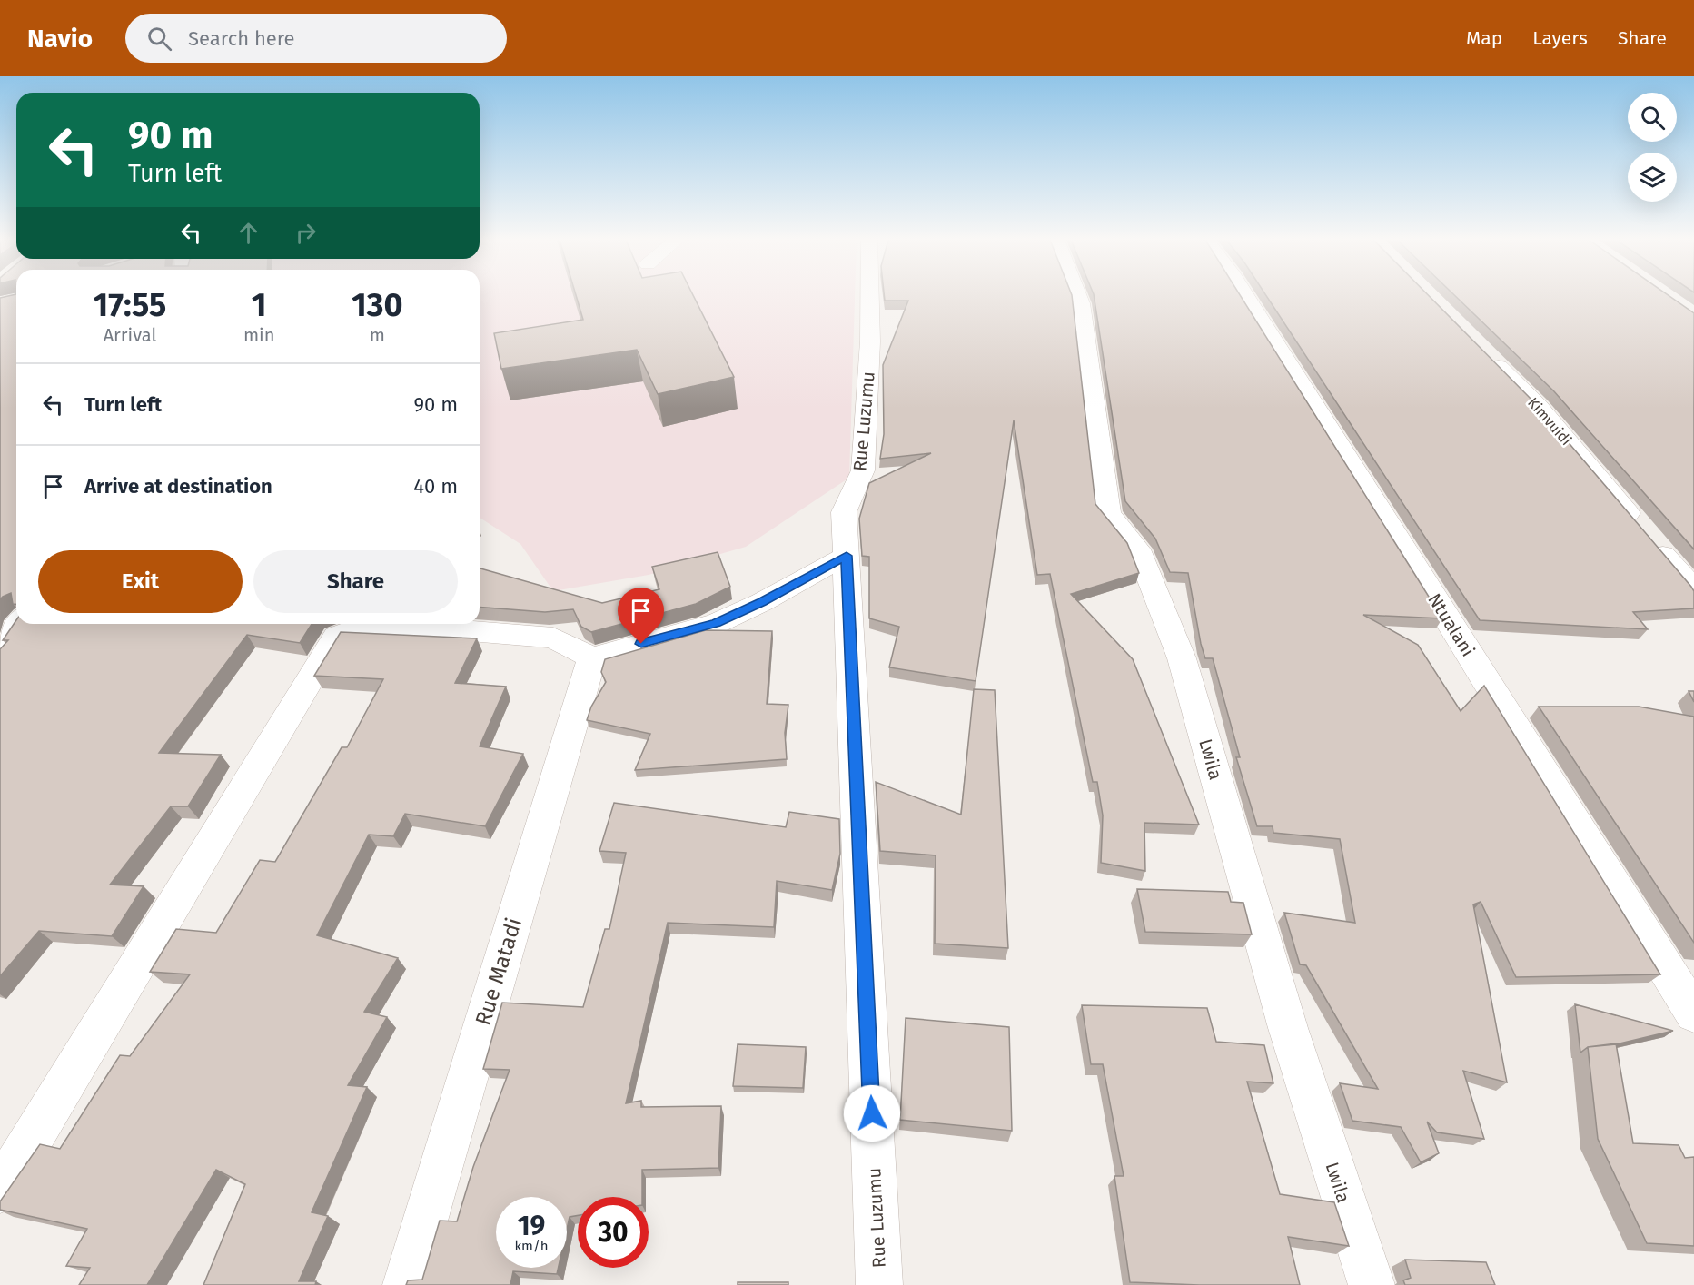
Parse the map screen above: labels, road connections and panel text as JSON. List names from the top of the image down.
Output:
{
  "streets": {
    "street": [
      "Rue Luzumu",
      "Kimvuidi",
      "Ntualani",
      "Lwila",
      "Rue Matadi"
    ]
  },
  "page": {
    "header": "Navio",
    "search": "Search here",
    "nav": ["Map", "Layers", "Share"],
    "turn": ["90 m", "Turn left"],
    "eta": [
      "17:55",
      "Arrival",
      "1",
      "min",
      "130",
      "m"
    ],
    "list": [
      {
        "name": "Turn left",
        "value": "90 m"
      },
      {
        "name": "Arrive at destination",
        "value": "40 m"
      }
    ],
    "buttons": ["Exit", "Share"],
    "speed": "19 km/h",
    "limit": "30"
  }
}
